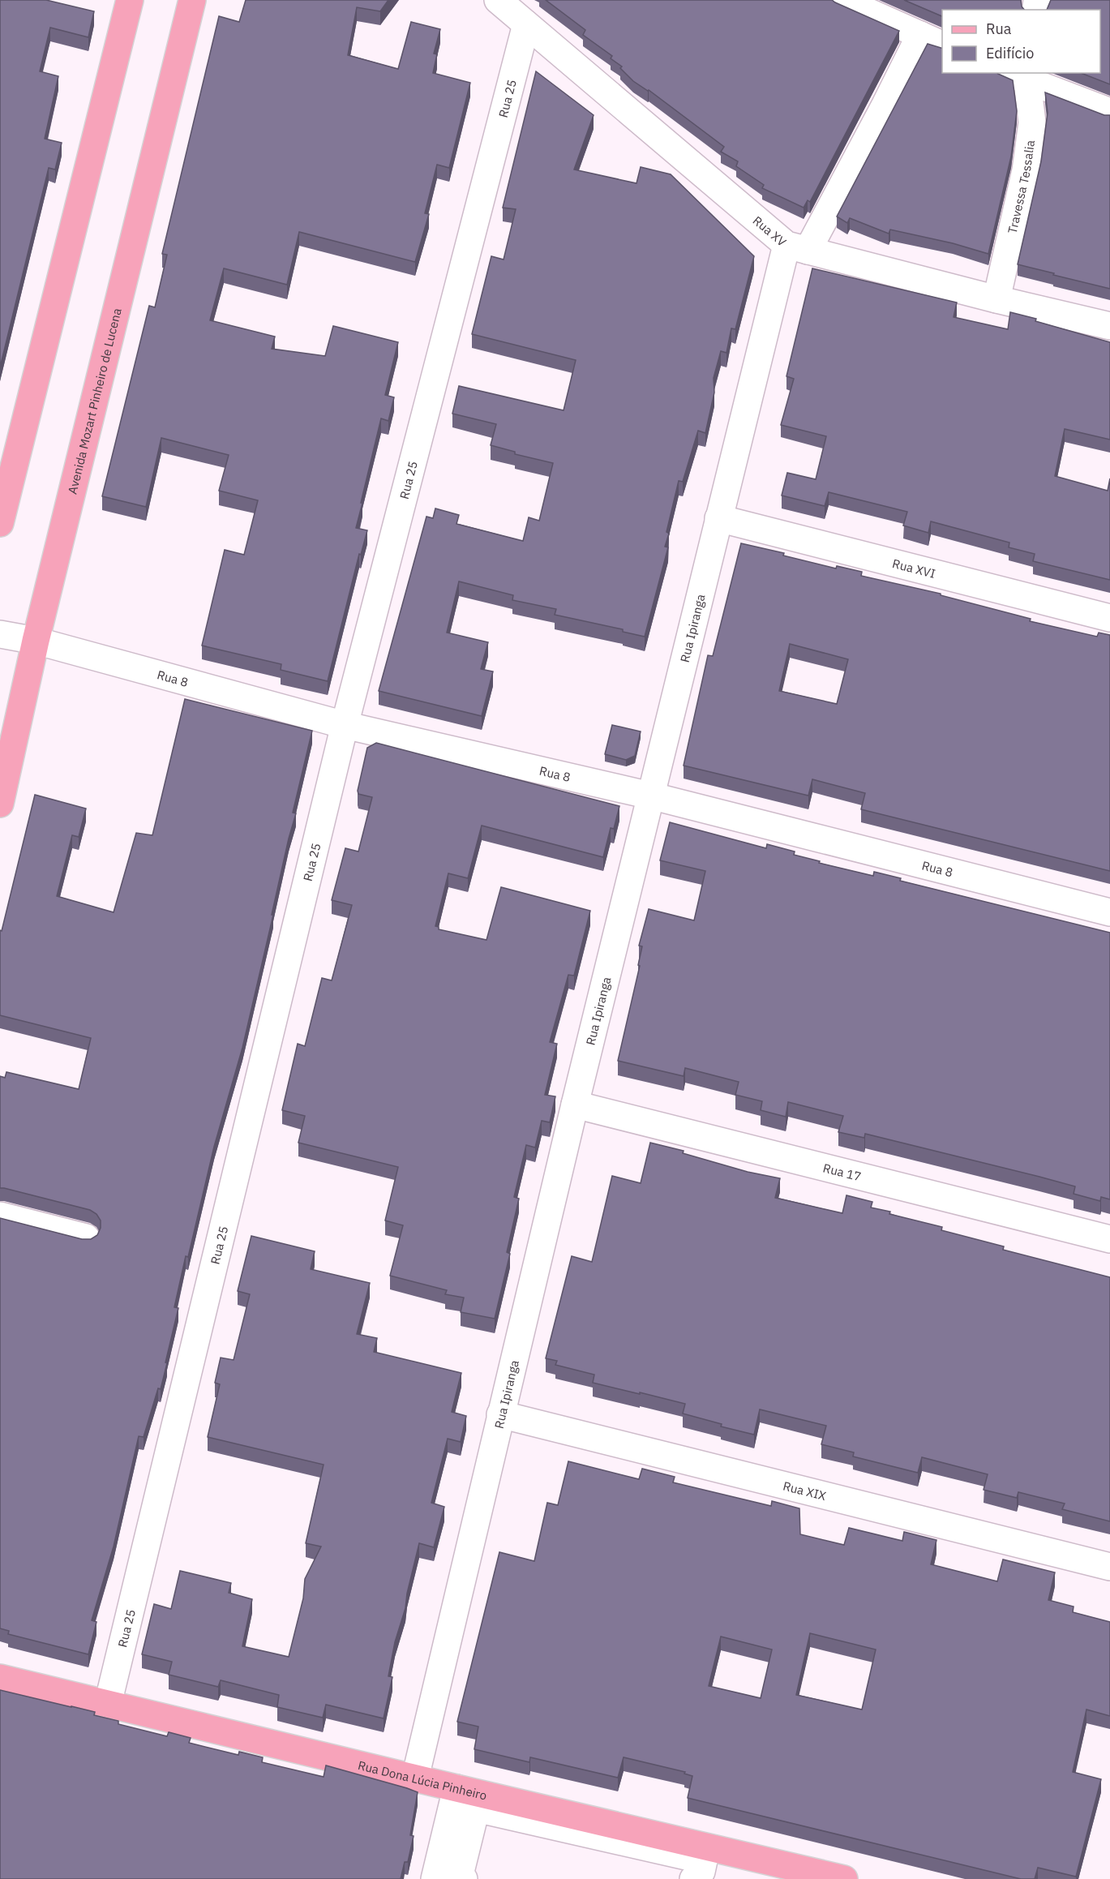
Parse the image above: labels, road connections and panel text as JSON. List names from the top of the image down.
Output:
{
  "streets": {
    "main road": ["Avenida Mozart Pinheiro de Lucena", "Rua Dona Lúcia Pinheiro"],
    "street": [
      "Rua 25",
      "Travessa Tessalia",
      "Rua XV",
      "Rua XVI",
      "Rua Ipiranga",
      "Rua 8",
      "Rua 17",
      "Rua XIX"
    ]
  },
  "crossings": [
    ["Rua 25", "Rua XV"],
    ["Rua 25", "Rua 8"],
    ["Rua 25", "Rua Dona Lúcia Pinheiro"],
    ["Travessa Tessalia", "Rua XV"],
    ["Rua XV", "Rua Ipiranga"],
    ["Avenida Mozart Pinheiro de Lucena", "Rua 8"],
    ["Rua XVI", "Rua Ipiranga"],
    ["Rua Ipiranga", "Rua 8"],
    ["Rua Ipiranga", "Rua 17"],
    ["Rua Ipiranga", "Rua XIX"],
    ["Rua Ipiranga", "Rua Dona Lúcia Pinheiro"]
  ],
  "legend": ["Rua", "Edifício"]
}
